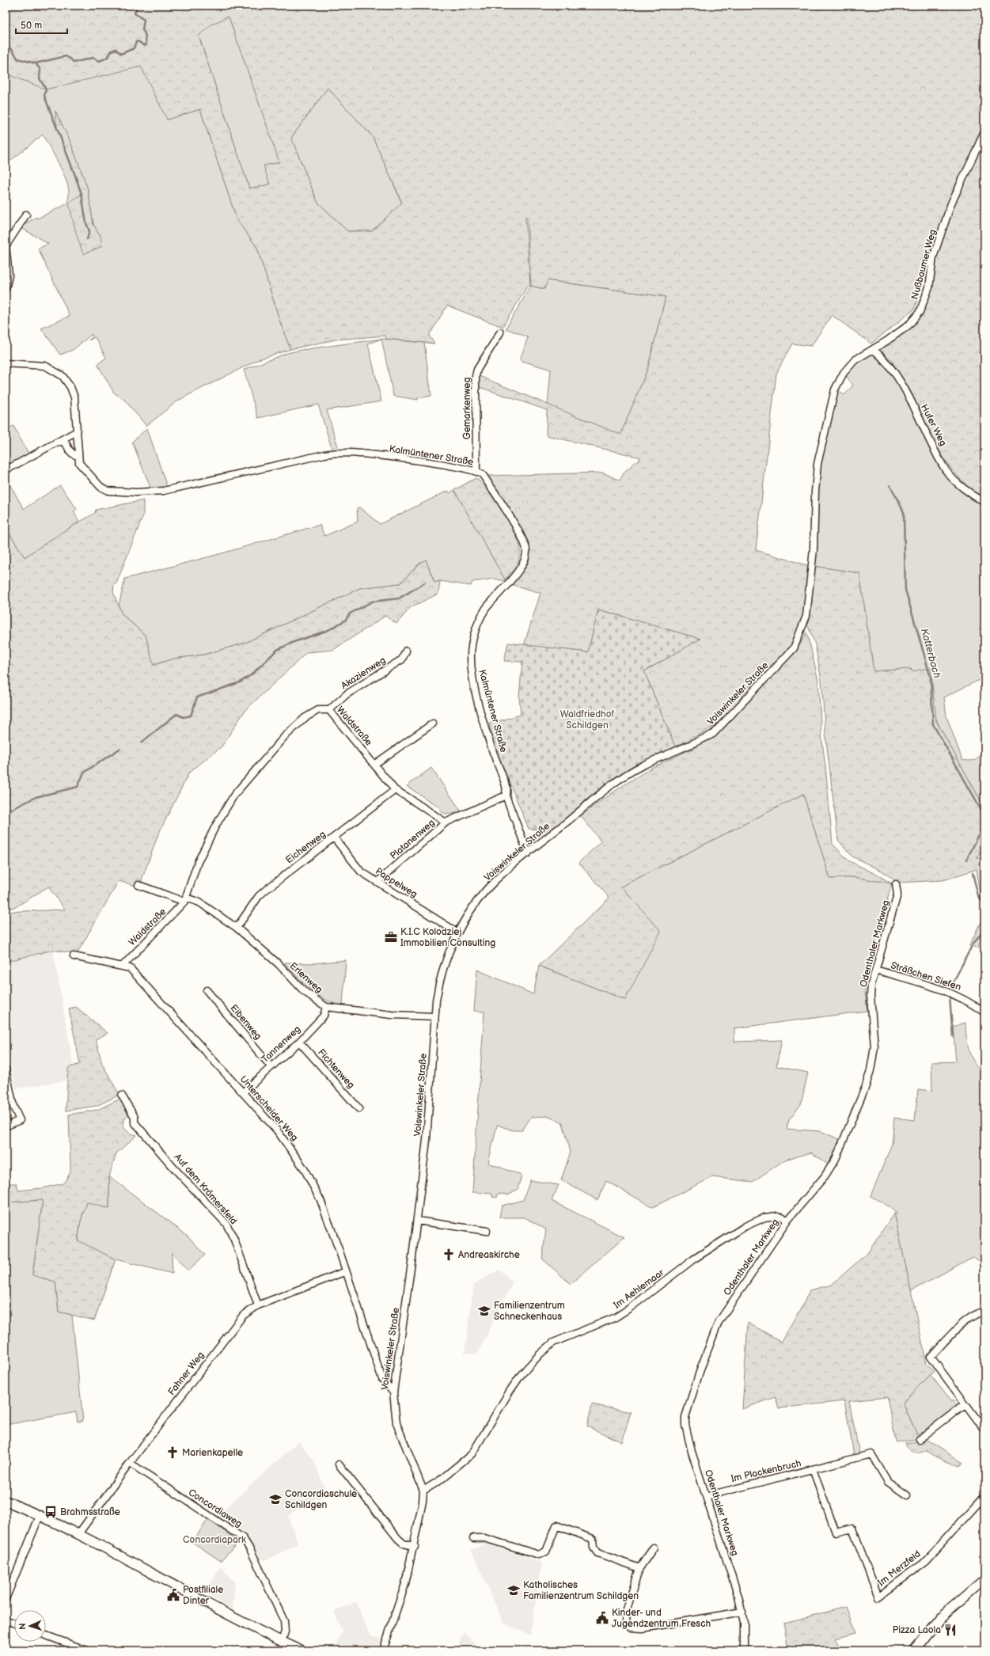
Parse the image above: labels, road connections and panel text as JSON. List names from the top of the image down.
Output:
{
  "streets": {
    "street": [
      "Nußbaumer Weg",
      "Gemarkenweg",
      "Hufer Weg",
      "Kalmüntener Straße",
      "Akazienweg",
      "Voiswinkeler Straße",
      "Waldstraße",
      "Platanenweg",
      "Eichenweg",
      "Pappelweg",
      "Odenthaler Markweg",
      "Sträßchen Siefen",
      "Erlenweg",
      "Eibenweg",
      "Tannenweg",
      "Fichtenweg",
      "Unterscheider Weg",
      "Auf dem Krämersfeld",
      "Im Aehlemaar",
      "Fahner Weg",
      "Im Plackenbruch",
      "Concordiaweg",
      "Im Merzfeld"
    ]
  },
  "crossings": [
    ["Nußbaumer Weg", "Hufer Weg"],
    ["Nußbaumer Weg", "Voiswinkeler Straße"],
    ["Gemarkenweg", "Kalmüntener Straße"],
    ["Hufer Weg", "Voiswinkeler Straße"],
    ["Kalmüntener Straße", "Voiswinkeler Straße"],
    ["Akazienweg", "Waldstraße"],
    ["Voiswinkeler Straße", "Pappelweg"],
    ["Voiswinkeler Straße", "Erlenweg"],
    ["Voiswinkeler Straße", "Unterscheider Weg"],
    ["Voiswinkeler Straße", "Im Aehlemaar"],
    ["Waldstraße", "Platanenweg"],
    ["Waldstraße", "Eichenweg"],
    ["Waldstraße", "Erlenweg"],
    ["Waldstraße", "Unterscheider Weg"],
    ["Platanenweg", "Pappelweg"],
    ["Eichenweg", "Pappelweg"],
    ["Eichenweg", "Erlenweg"],
    ["Odenthaler Markweg", "Sträßchen Siefen"],
    ["Odenthaler Markweg", "Im Aehlemaar"],
    ["Odenthaler Markweg", "Im Plackenbruch"],
    ["Erlenweg", "Tannenweg"],
    ["Eibenweg", "Tannenweg"],
    ["Tannenweg", "Fichtenweg"],
    ["Tannenweg", "Unterscheider Weg"],
    ["Unterscheider Weg", "Fahner Weg"],
    ["Auf dem Krämersfeld", "Fahner Weg"],
    ["Fahner Weg", "Concordiaweg"],
    ["Im Plackenbruch", "Im Merzfeld"]
  ],
  "water": ["Katterbach"],
  "parks": ["Waldfriedhof Schildgen", "Concordiapark"],
  "places": {
    "office": ["K.I.C Kolodziej Immobilien Consulting"],
    "church": ["Andreaskirche", "Marienkapelle"],
    "school or university": ["Familienzentrum Schneckenhaus", "Concordiaschule Schildgen", "Katholisches Familienzentrum Schildgen"],
    "bus stop": ["Brahmsstraße"],
    "public building": ["Postfiliale Dinter", "Kinder- und Jugendzentrum Fresch"],
    "restaurant": ["Pizza Laola"]
  },
  "scale_bar": "50 m",
  "north": "left"
}
